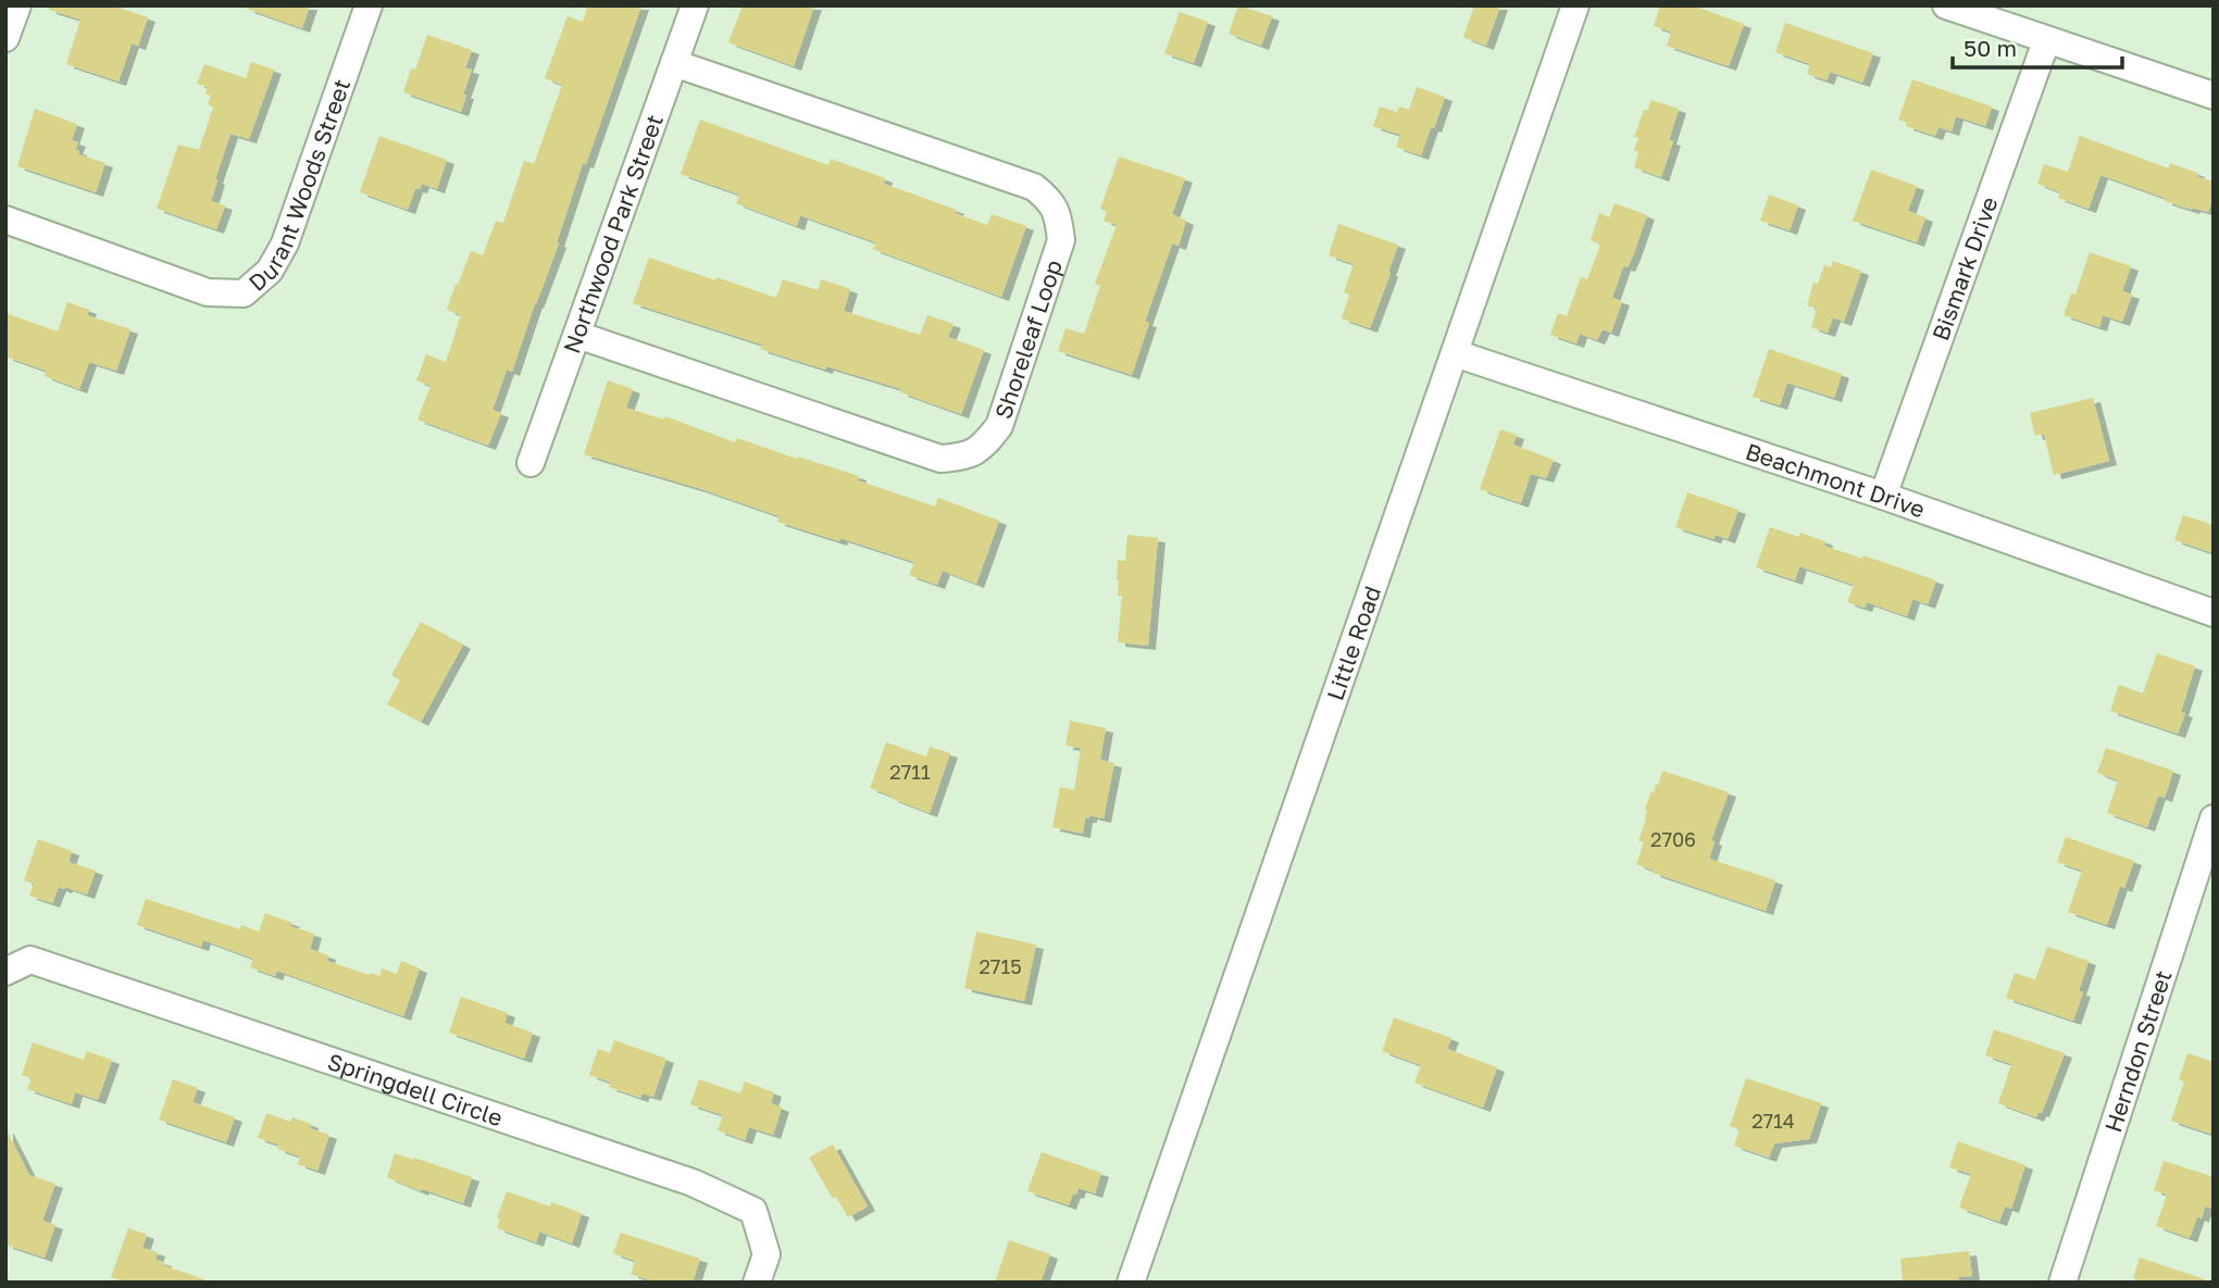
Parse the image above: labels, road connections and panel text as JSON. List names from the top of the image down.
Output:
{
  "streets": {
    "street": [
      "Durant Woods Street",
      "Northwood Park Street",
      "Bismark Drive",
      "Shoreleaf Loop",
      "Beachmont Drive",
      "Little Road",
      "Herndon Street",
      "Springdell Circle"
    ]
  },
  "crossings": [
    ["Northwood Park Street", "Shoreleaf Loop"],
    ["Bismark Drive", "Beachmont Drive"],
    ["Beachmont Drive", "Little Road"]
  ],
  "house_numbers": [
    "2711",
    "2706",
    "2715",
    "2714"
  ],
  "scale_bar": "50 m"
}
